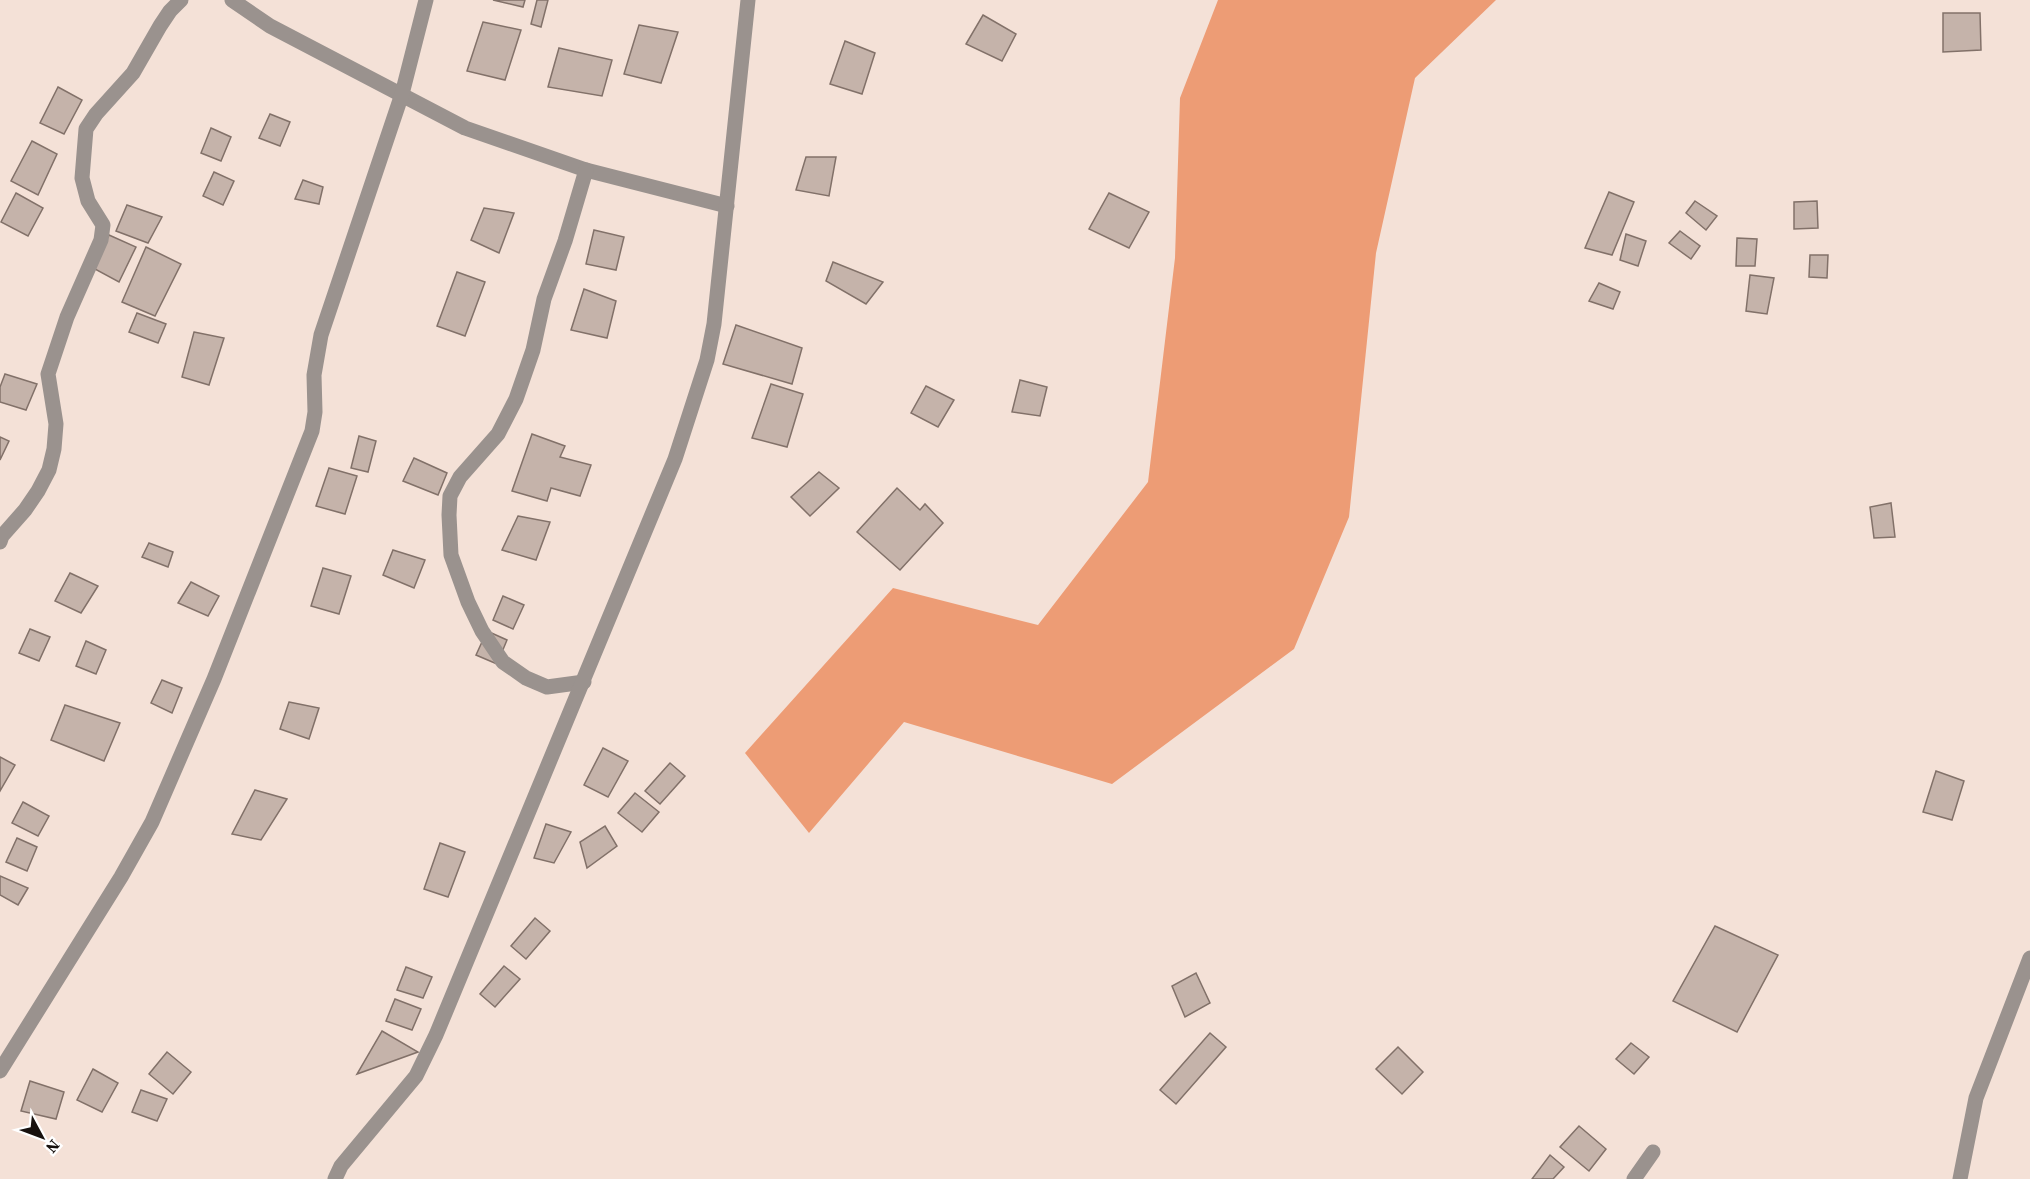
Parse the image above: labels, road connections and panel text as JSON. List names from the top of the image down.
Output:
{
  "north": "bottom right"
}
